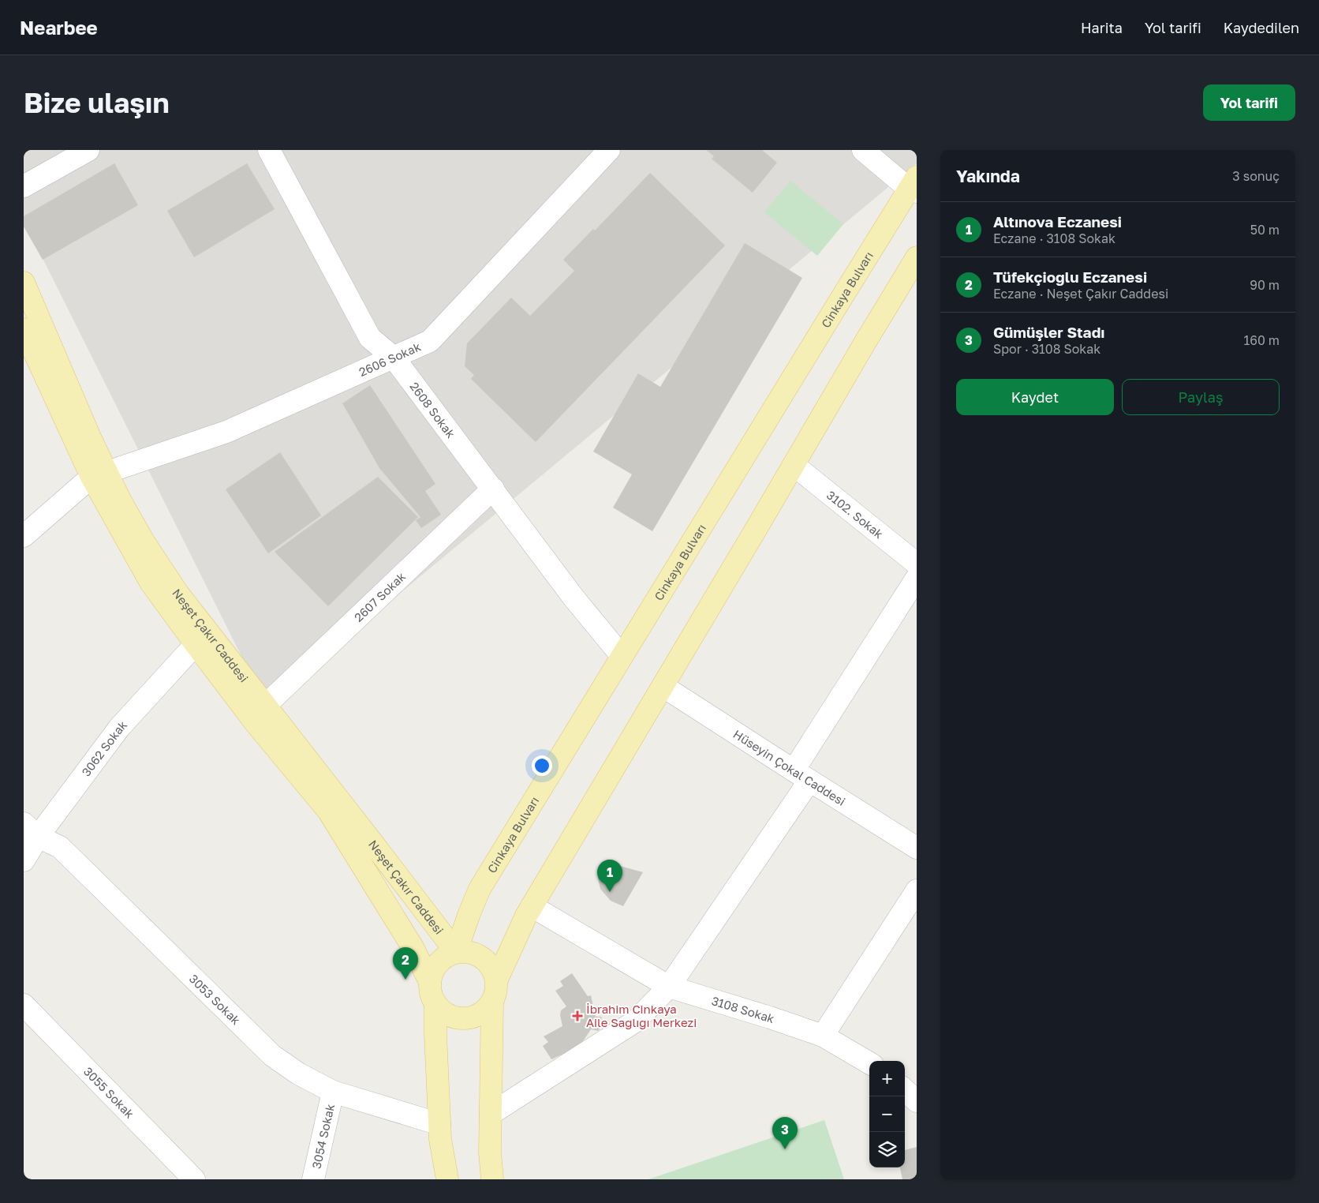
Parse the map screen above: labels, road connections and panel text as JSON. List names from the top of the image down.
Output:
{
  "streets": {
    "main road": ["Cinkaya Bulvarı", "Neşet Çakır Caddesi"],
    "street": [
      "2606 Sokak",
      "2608 Sokak",
      "3102. Sokak",
      "2607 Sokak",
      "3062 Sokak",
      "Hüseyin Çokal Caddesi",
      "3053 Sokak",
      "3108 Sokak",
      "3055 Sokak",
      "3054 Sokak"
    ]
  },
  "crossings": [
    ["Cinkaya Bulvarı", "2608 Sokak"],
    ["Cinkaya Bulvarı", "Neşet Çakır Caddesi"],
    ["2606 Sokak", "2608 Sokak"],
    ["2606 Sokak", "Neşet Çakır Caddesi"],
    ["2608 Sokak", "2607 Sokak"],
    ["2607 Sokak", "Neşet Çakır Caddesi"],
    ["Neşet Çakır Caddesi", "3062 Sokak"],
    ["3062 Sokak", "3053 Sokak"],
    ["3053 Sokak", "3054 Sokak"]
  ],
  "places": {
    "health": ["İbrahim Cinkaya Aile Sağlığı Merkezi"]
  },
  "page": {
    "header": "Nearbee",
    "nav": ["Harita", "Yol tarifi", "Kaydedilen"],
    "buttons": [
      "Yol tarifi",
      ["Kaydet", "Paylaş"]
    ],
    "title": "Bize ulaşın",
    "heading": ["Yakında", "3 sonuç"],
    "list": [
      {
        "mark": "1",
        "name": "Altınova Eczanesi",
        "note": "Eczane · 3108 Sokak",
        "value": "50 m"
      },
      {
        "mark": "2",
        "name": "Tüfekçioğlu Eczanesi",
        "note": "Eczane · Neşet Çakır Caddesi",
        "value": "90 m"
      },
      {
        "mark": "3",
        "name": "Gümüşler Stadı",
        "note": "Spor · 3108 Sokak",
        "value": "160 m"
      }
    ],
    "pins": ["1", "2", "3"],
    "map_buttons": ["+", "−"]
  }
}
